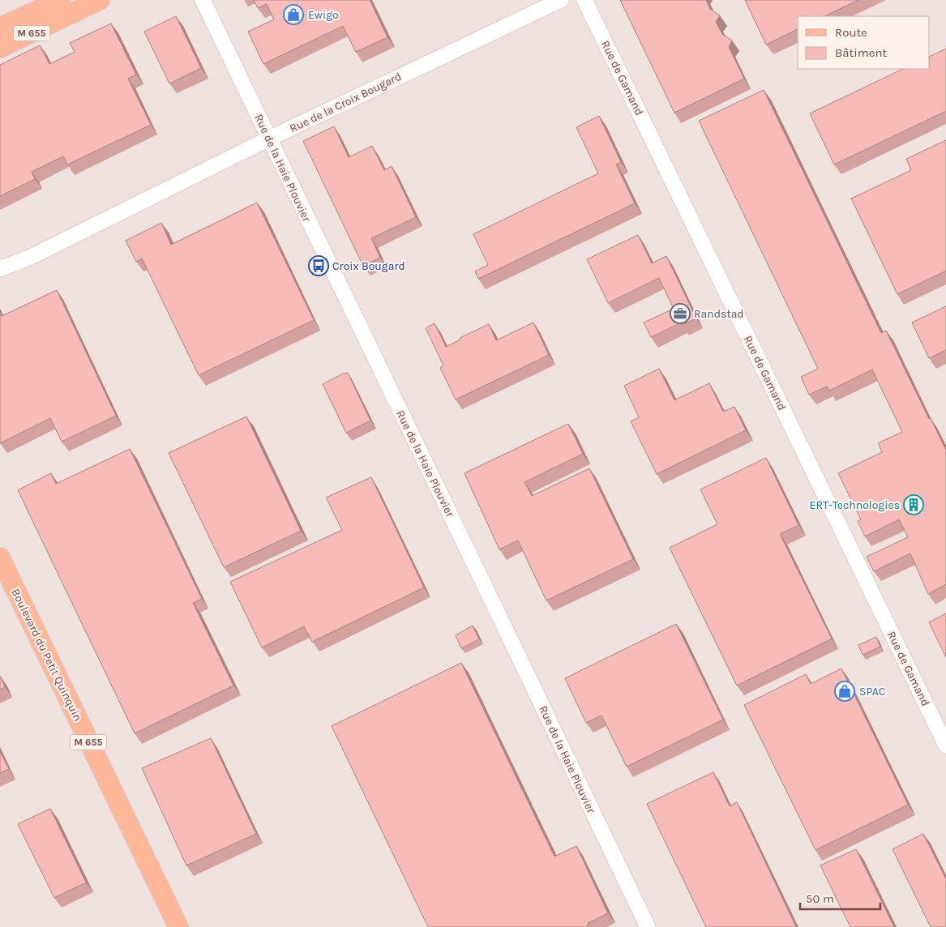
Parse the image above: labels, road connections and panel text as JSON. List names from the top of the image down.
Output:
{
  "streets": {
    "main road": ["M 655", "Boulevard du Petit Quinquin"],
    "street": ["Rue de Gamand", "Rue de la Croix Bougard", "Rue de la Haie Plouvier"]
  },
  "crossings": [
    ["Rue de la Croix Bougard", "Rue de la Haie Plouvier"]
  ],
  "places": {
    "shop": ["Ewigo", "SPAC"],
    "bus stop": ["Croix Bougard"],
    "office": ["Randstad"],
    "building": ["ERT-Technologies"]
  },
  "legend": ["Route", "Bâtiment"],
  "scale_bar": "50 m"
}
